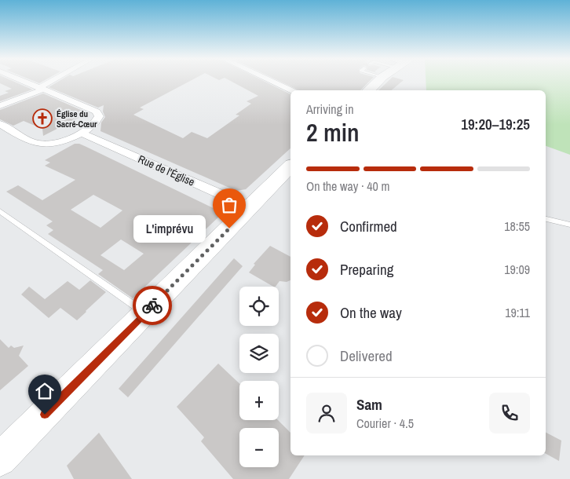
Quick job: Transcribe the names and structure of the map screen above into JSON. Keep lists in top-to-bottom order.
{
  "streets": {
    "street": ["Rue de l'Église"]
  },
  "places": {
    "church": ["Église du Sacré-Cœur"],
    "other": ["L'imprévu"]
  },
  "page": {
    "heading": ["2 min", "Arriving in", "19:20–19:25"],
    "panel": ["Sam", "Courier · 4.5"],
    "bar": "On the way · 40 m",
    "list": [
      ["Confirmed", "18:55"],
      ["Preparing", "19:09"],
      ["On the way", "19:11"],
      "Delivered"
    ],
    "bubble": "L'imprévu",
    "map_buttons": ["+", "−"]
  }
}
